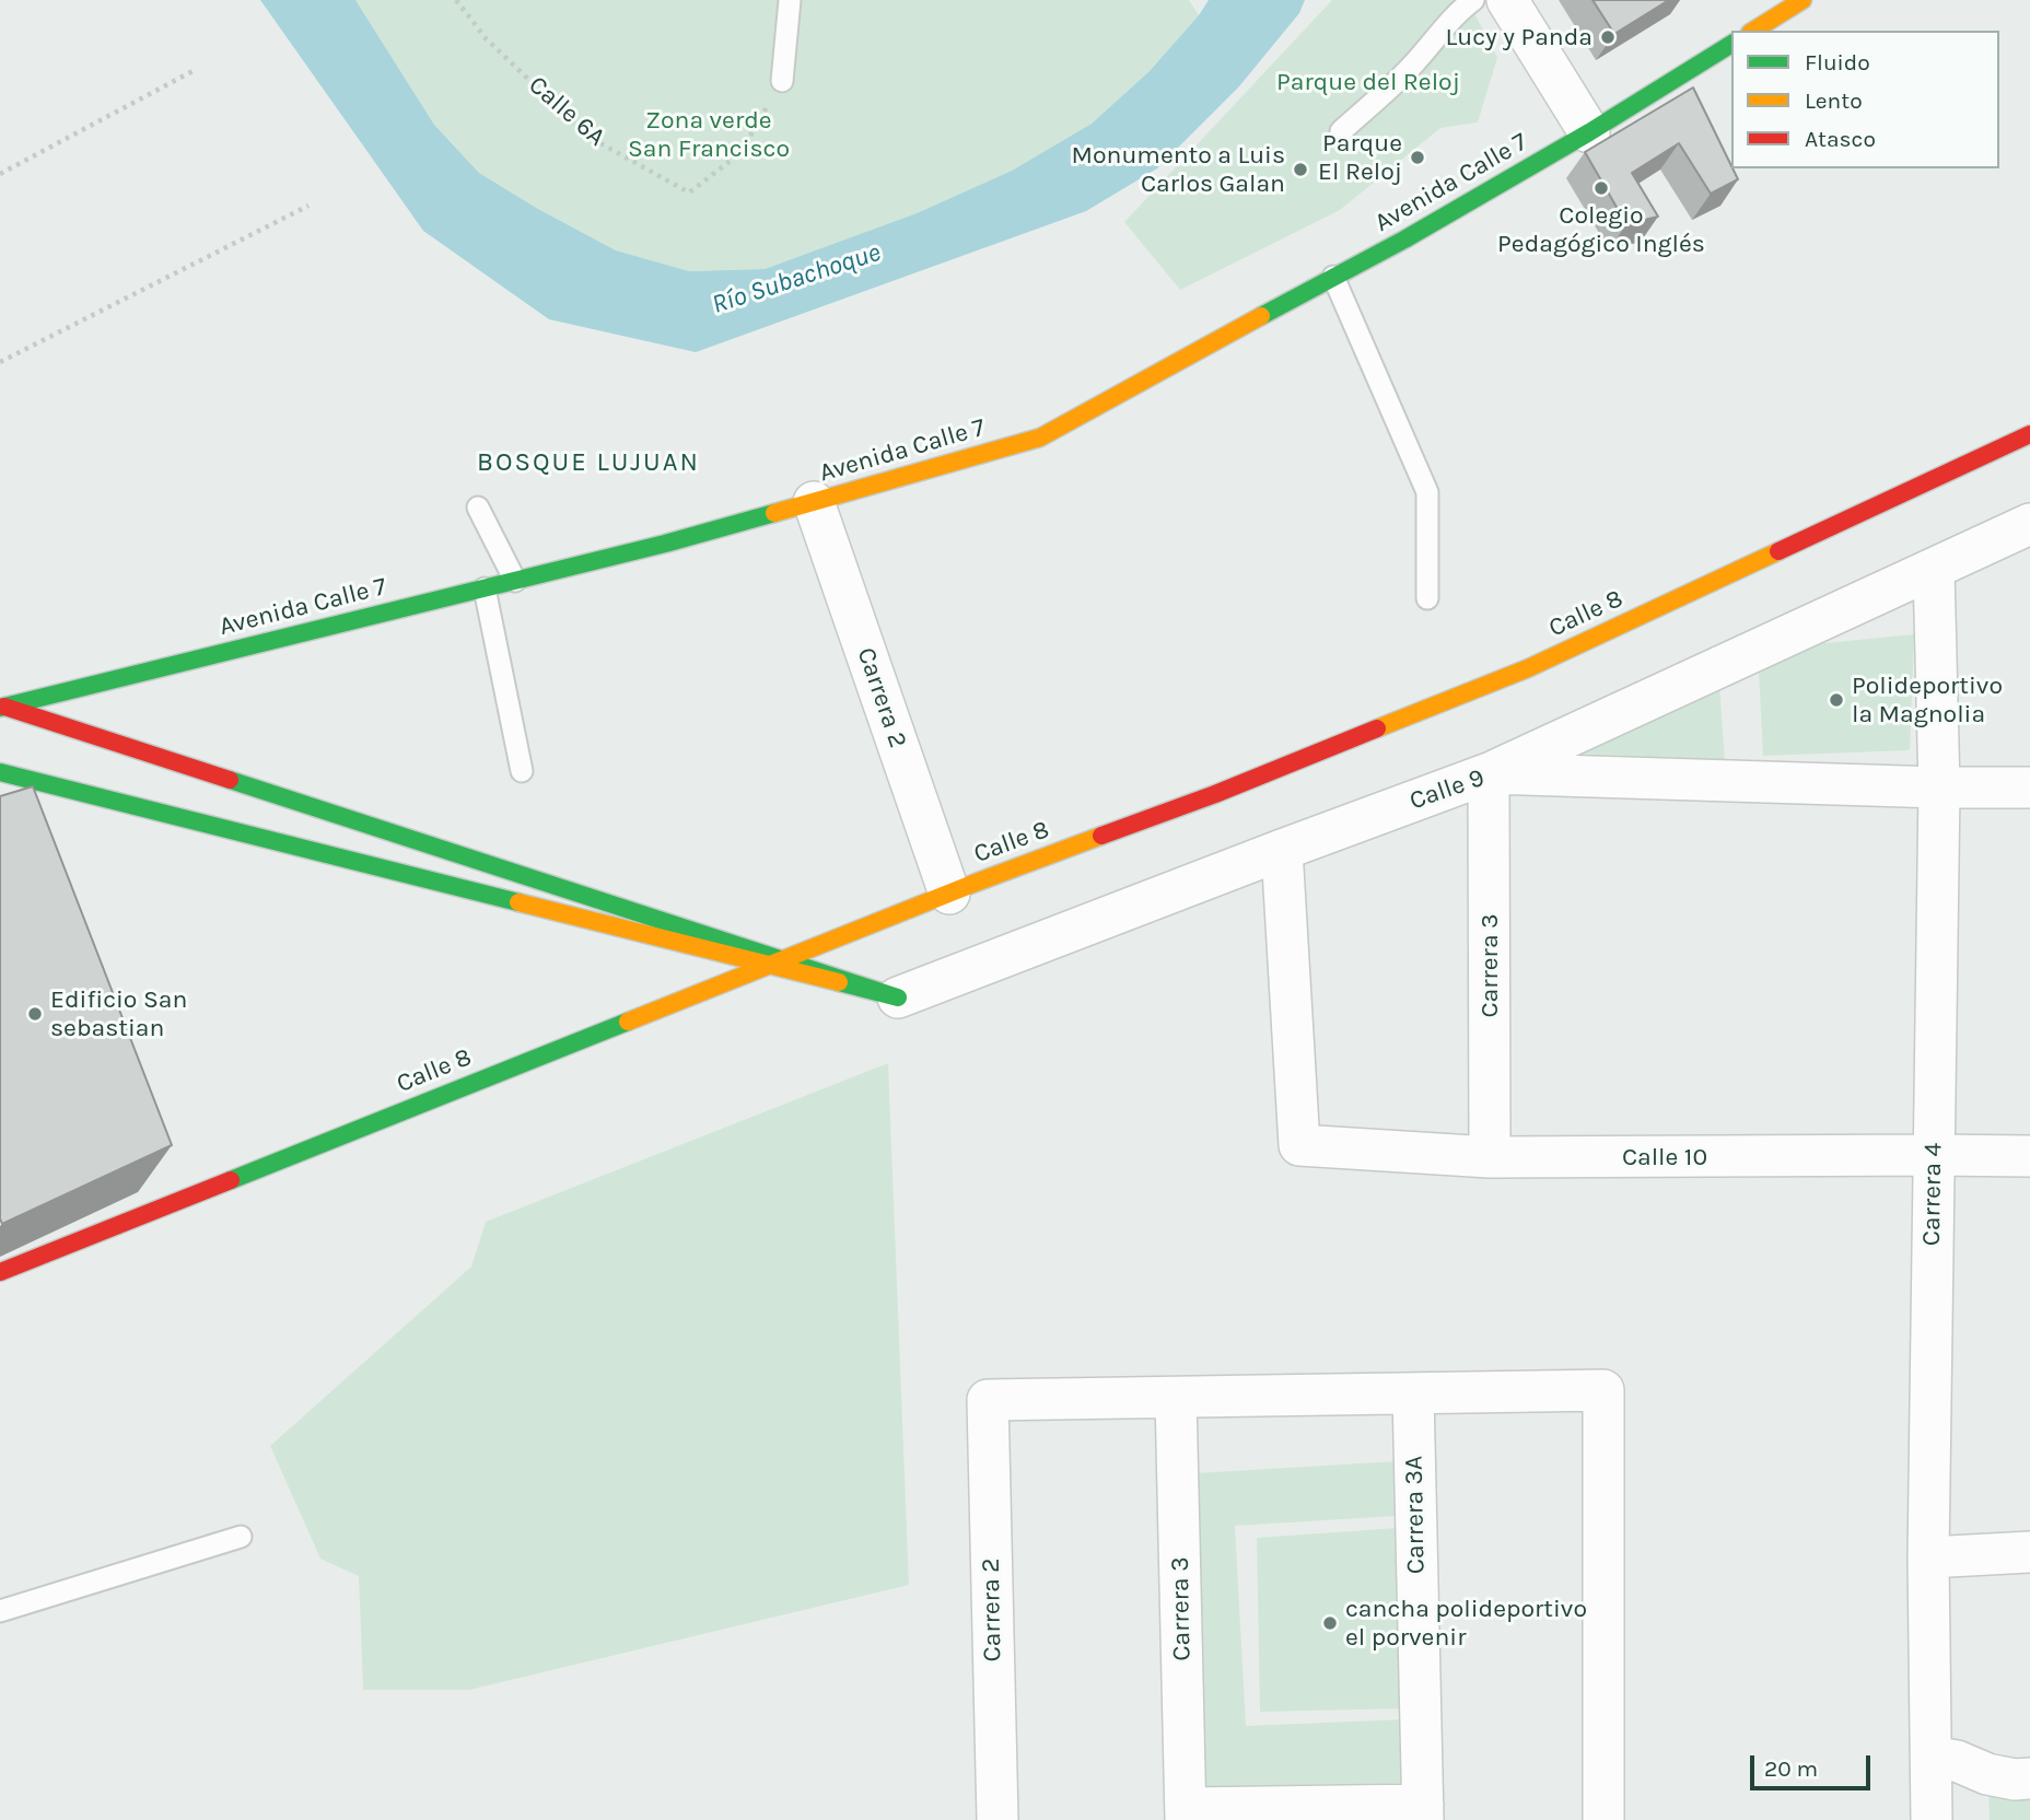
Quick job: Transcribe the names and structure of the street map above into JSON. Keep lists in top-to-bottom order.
{
  "streets": {
    "main road": ["Avenida Calle 7", "Calle 8"],
    "street": [
      "Carrera 2",
      "Calle 9",
      "Carrera 3",
      "Calle 10",
      "Carrera 4",
      "Carrera 3A"
    ],
    "path": ["Calle 6A"]
  },
  "crossings": [
    ["Avenida Calle 7", "Carrera 2"],
    ["Avenida Calle 7", "Calle 9"],
    ["Calle 8", "Carrera 2"],
    ["Carrera 2", "Carrera 3"],
    ["Calle 9", "Carrera 3"],
    ["Calle 9", "Calle 10"],
    ["Calle 9", "Carrera 4"],
    ["Carrera 3", "Calle 10"],
    ["Calle 10", "Carrera 4"]
  ],
  "districts": ["BOSQUE LUJUAN"],
  "water": ["Río Subachoque"],
  "parks": ["Parque del Reloj", "Zona verde San Francisco"],
  "places": [
    "Lucy y Panda",
    "Parque El Reloj",
    "Monumento a Luis Carlos Galan",
    "Colegio Pedagógico Inglés",
    "Polideportivo la Magnolia",
    "Edificio San sebastian",
    "cancha polideportivo el porvenir"
  ],
  "legend": ["Fluido", "Lento", "Atasco"],
  "scale_bar": "20 m"
}
